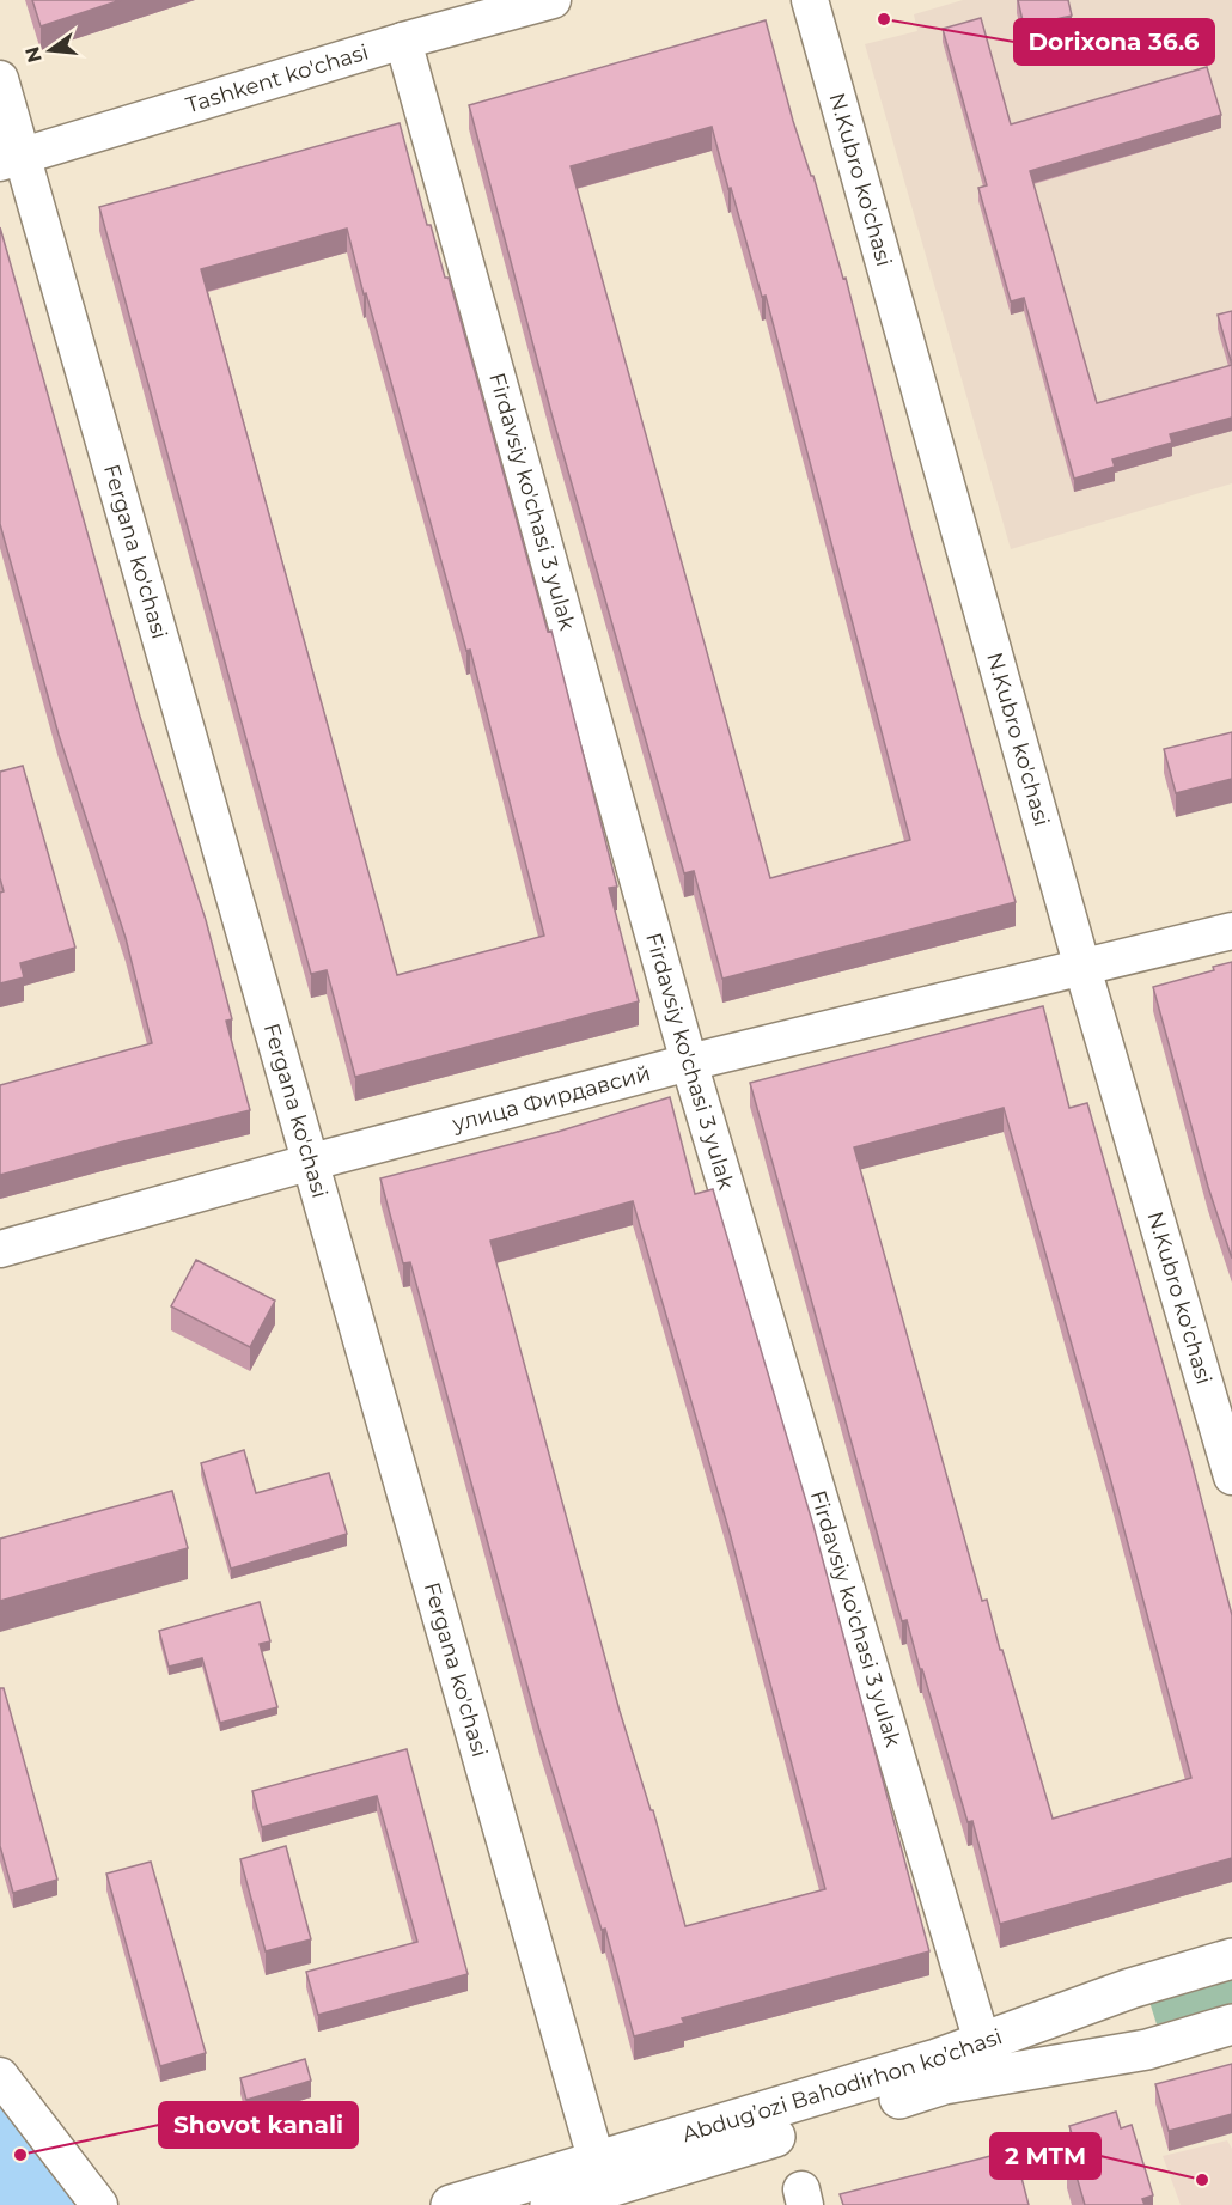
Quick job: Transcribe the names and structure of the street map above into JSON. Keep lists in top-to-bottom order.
{
  "streets": {
    "main road": ["Abdug’ozi Bahodirhon ko’chasi"],
    "street": [
      "Tashkent ko'chasi",
      "N.Kubro ko'chasi",
      "Firdavsiy ko'chasi 3 yulak",
      "Fergana ko'chasi",
      "улица Фирдавсий"
    ]
  },
  "crossings": [
    ["Tashkent ko'chasi", "Firdavsiy ko'chasi 3 yulak"],
    ["Tashkent ko'chasi", "Fergana ko'chasi"],
    ["N.Kubro ko'chasi", "улица Фирдавсий"],
    ["Firdavsiy ko'chasi 3 yulak", "улица Фирдавсий"],
    ["Firdavsiy ko'chasi 3 yulak", "Abdug’ozi Bahodirhon ko’chasi"],
    ["Fergana ko'chasi", "улица Фирдавсий"]
  ],
  "places": ["Dorixona 36.6", "Shovot kanali", "2 MTM"],
  "north": "left"
}
